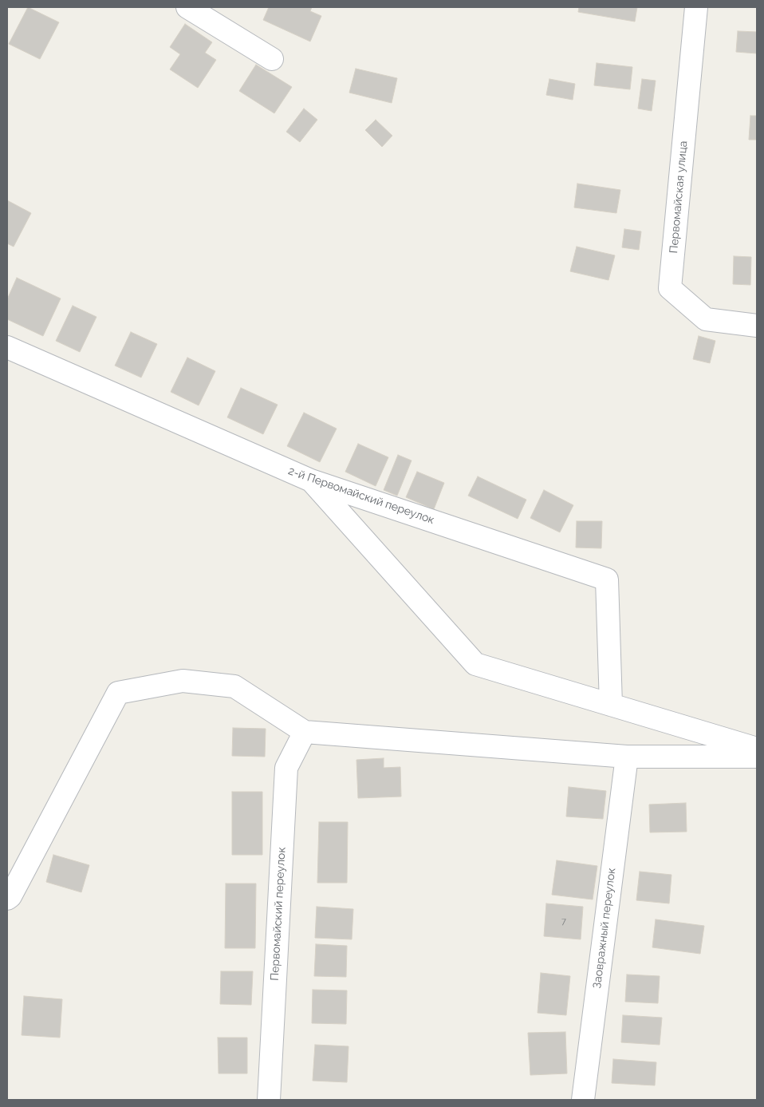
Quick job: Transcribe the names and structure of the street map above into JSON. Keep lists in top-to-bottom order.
{
  "streets": {
    "street": [
      "Первомайская улица",
      "2-й Первомайский переулок",
      "Первомайский переулок",
      "Заовражный переулок"
    ]
  },
  "house_numbers": ["7"]
}
